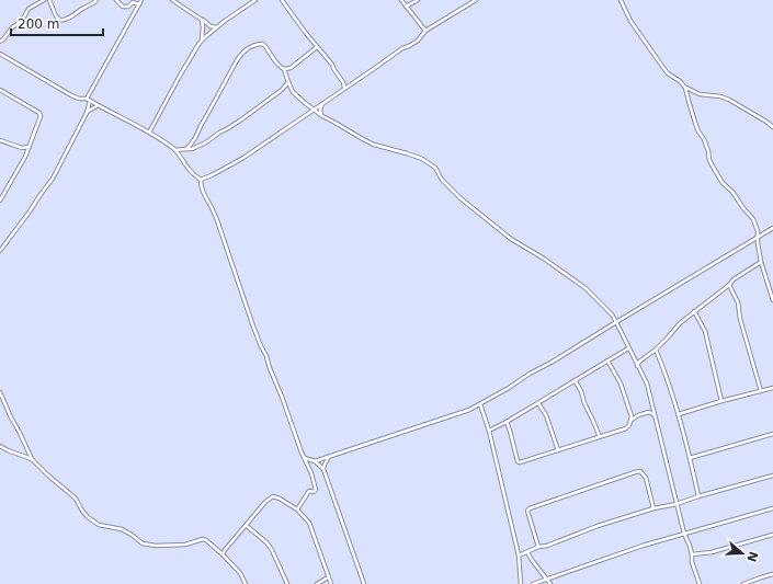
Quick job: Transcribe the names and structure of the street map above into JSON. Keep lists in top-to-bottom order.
{
  "scale_bar": "200 m",
  "north": "right"
}
